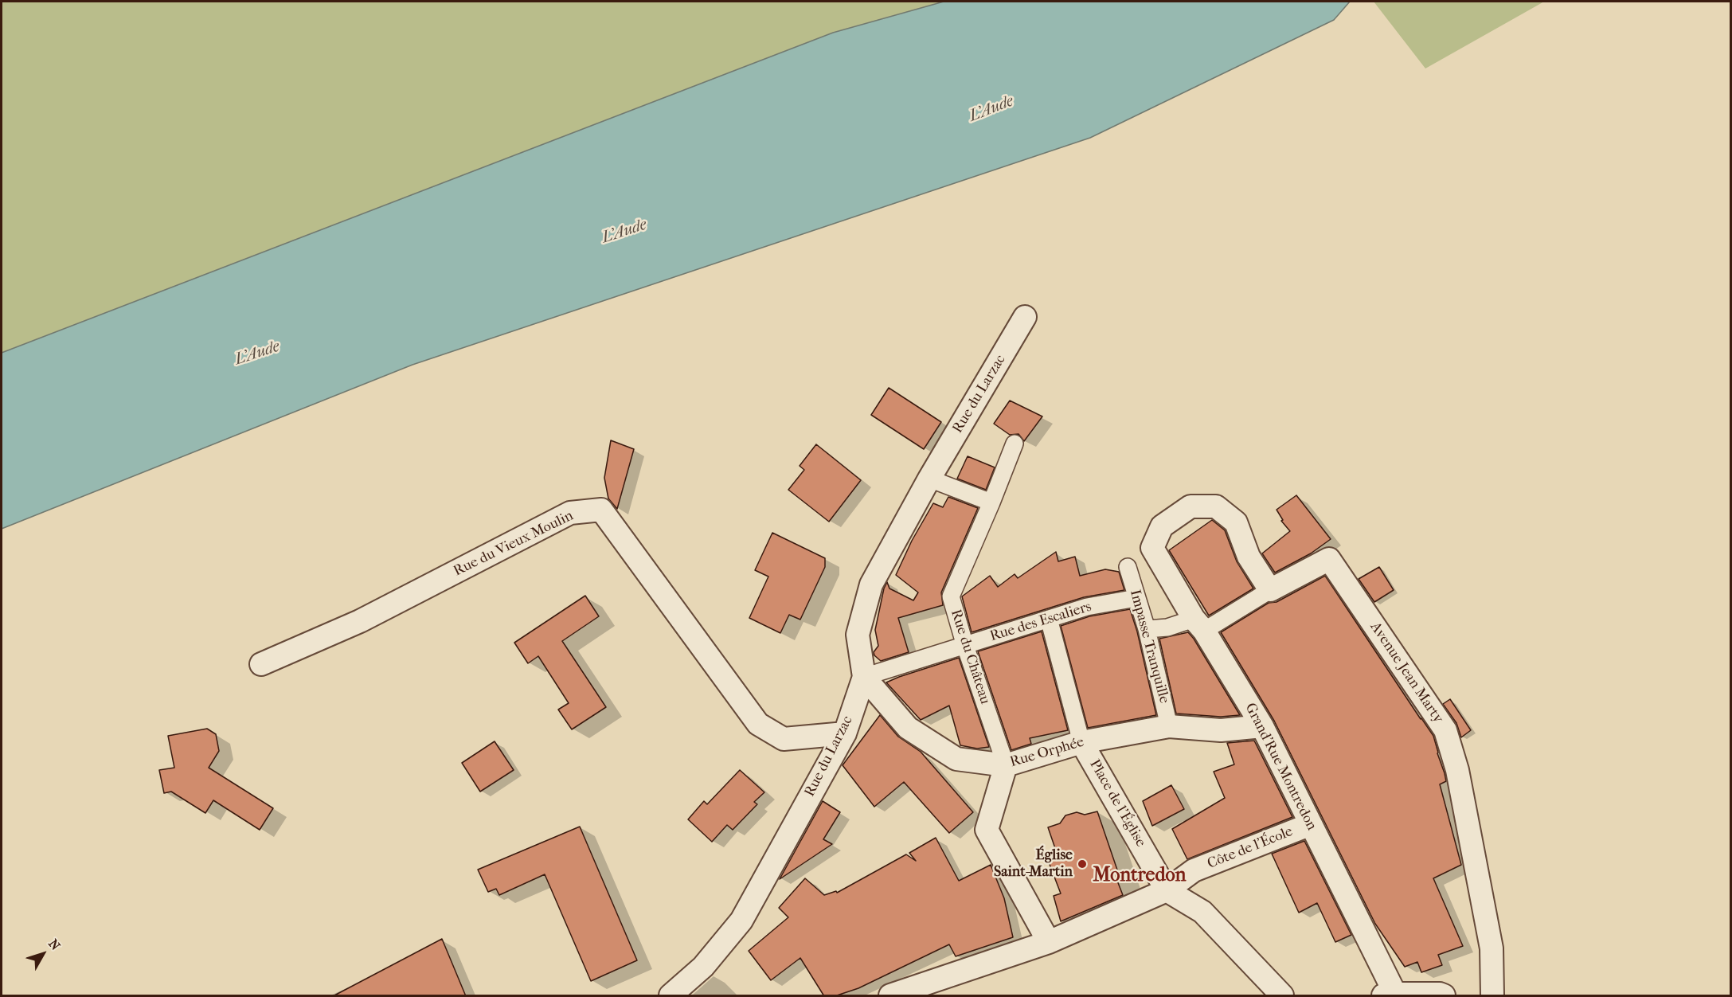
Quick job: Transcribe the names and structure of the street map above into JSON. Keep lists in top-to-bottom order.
{
  "streets": {
    "street": [
      "Rue du Larzac",
      "Rue du Vieux Moulin",
      "Rue des Escaliers",
      "Impasse Tranquille",
      "Rue du Château",
      "Avenue Jean Marty",
      "Rue Orphée",
      "Grand'Rue Montredon",
      "Place de l'Église",
      "Côte de l'École"
    ]
  },
  "crossings": [
    ["Rue du Larzac", "Rue du Vieux Moulin"],
    ["Rue du Larzac", "Rue des Escaliers"],
    ["Rue du Larzac", "Rue Orphée"],
    ["Rue des Escaliers", "Impasse Tranquille"],
    ["Rue des Escaliers", "Rue du Château"],
    ["Rue des Escaliers", "Rue Orphée"],
    ["Impasse Tranquille", "Avenue Jean Marty"],
    ["Impasse Tranquille", "Rue Orphée"],
    ["Rue du Château", "Rue Orphée"],
    ["Avenue Jean Marty", "Grand'Rue Montredon"],
    ["Rue Orphée", "Grand'Rue Montredon"],
    ["Rue Orphée", "Place de l'Église"],
    ["Grand'Rue Montredon", "Côte de l'École"],
    ["Place de l'Église", "Côte de l'École"]
  ],
  "districts": ["Montredon"],
  "water": ["L'Aude"],
  "places": ["Église Saint-Martin"],
  "north": "top right"
}
